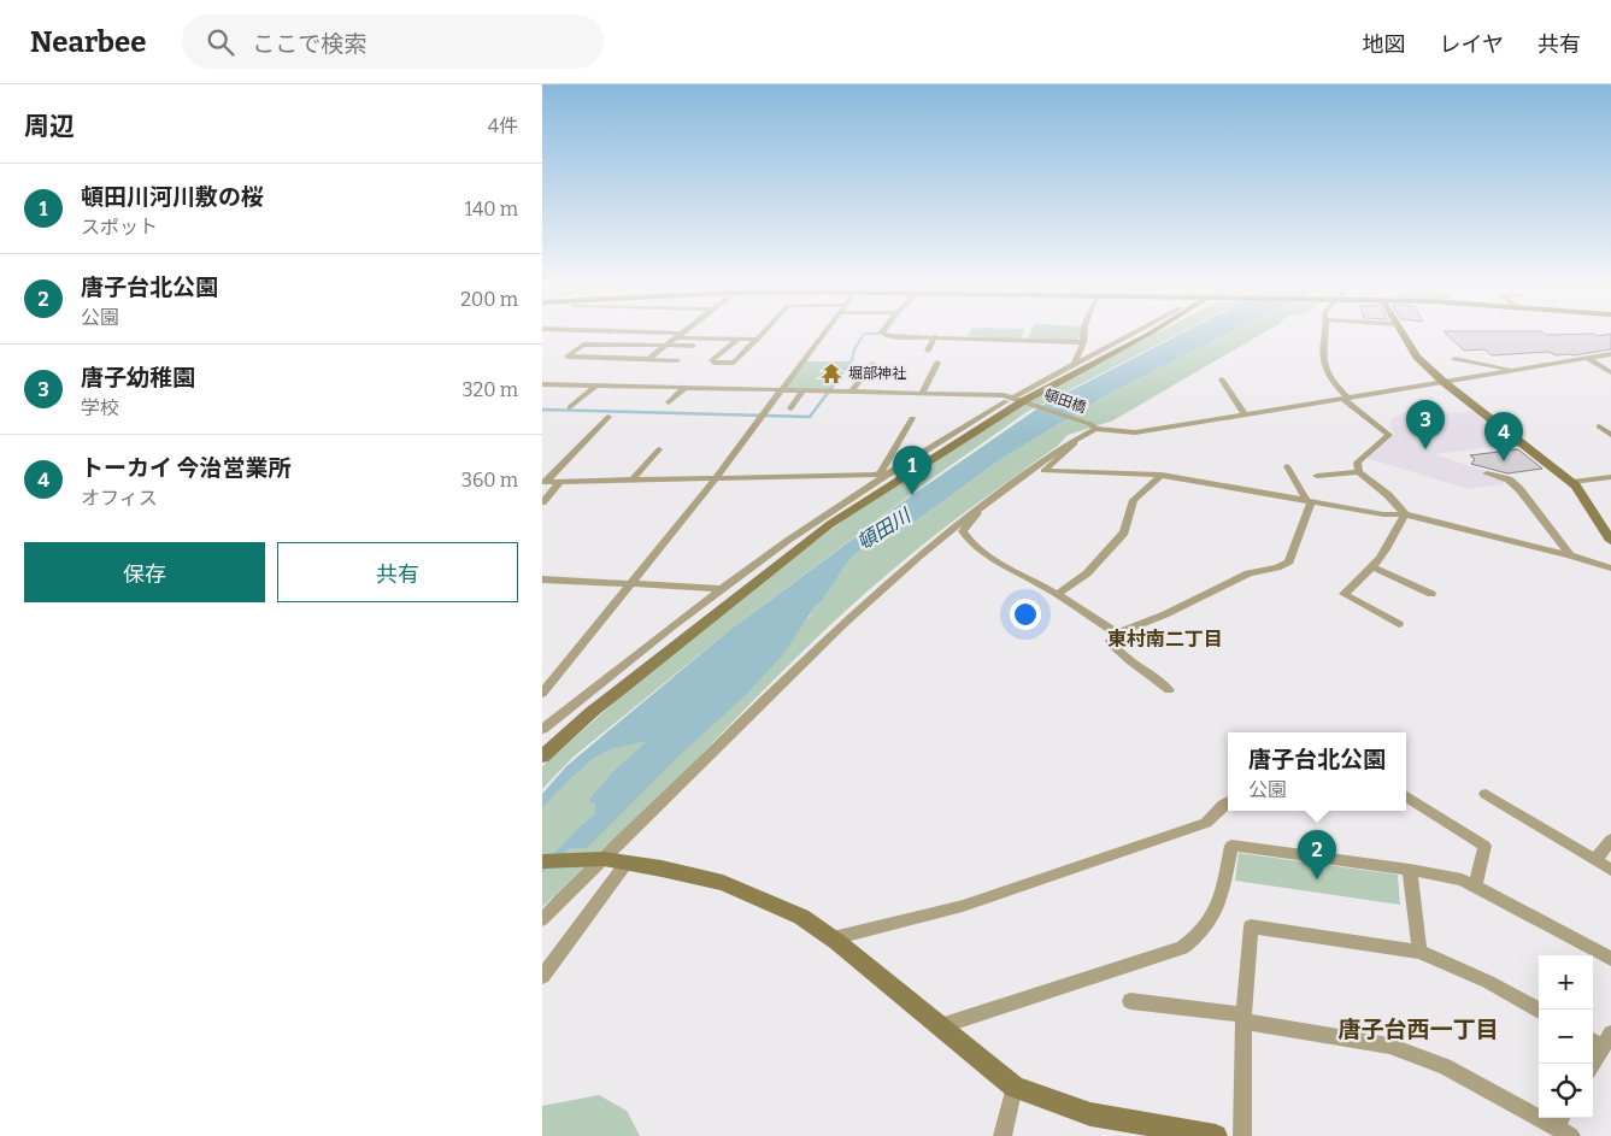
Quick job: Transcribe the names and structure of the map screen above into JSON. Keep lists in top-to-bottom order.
{
  "streets": {
    "street": ["頓田橋"]
  },
  "districts": ["東村南二丁目", "唐子台西一丁目"],
  "water": ["頓田川"],
  "places": {
    "temple": ["堀部神社"]
  },
  "page": {
    "header": "Nearbee",
    "search": "ここで検索",
    "nav": ["地図", "レイヤ", "共有"],
    "heading": ["周辺", "4件"],
    "list": [
      {
        "mark": "1",
        "name": "頓田川河川敷の桜",
        "note": "スポット",
        "value": "140 m"
      },
      {
        "mark": "2",
        "name": "唐子台北公園",
        "note": "公園",
        "value": "200 m"
      },
      {
        "mark": "3",
        "name": "唐子幼稚園",
        "note": "学校",
        "value": "320 m"
      },
      {
        "mark": "4",
        "name": "トーカイ 今治営業所",
        "note": "オフィス",
        "value": "360 m"
      }
    ],
    "pins": [
      "3",
      "4",
      "1",
      "2"
    ],
    "buttons": ["保存", "共有"],
    "popup": ["唐子台北公園", "公園"],
    "map_buttons": ["+", "−"]
  }
}
